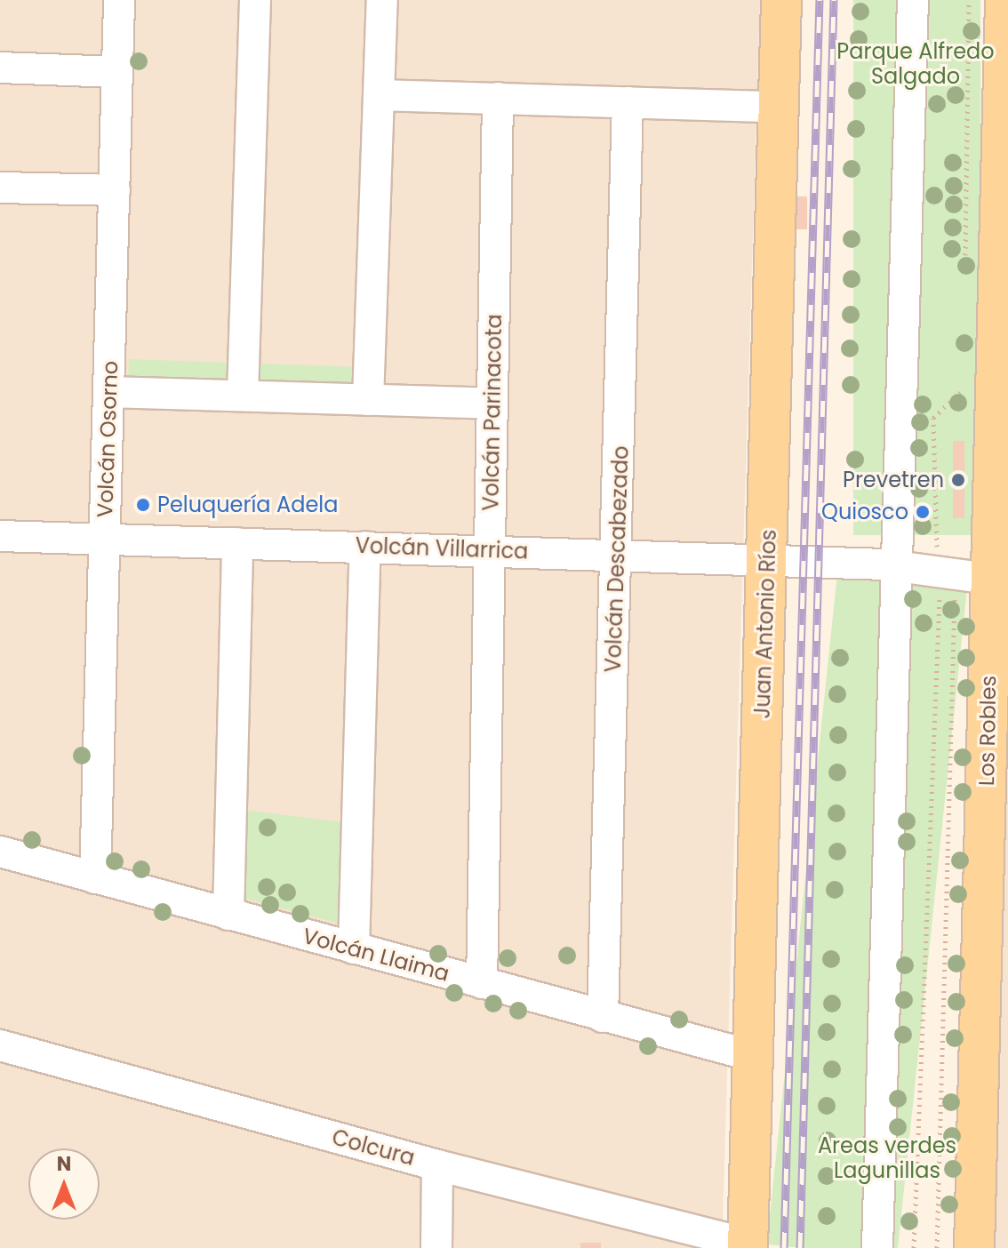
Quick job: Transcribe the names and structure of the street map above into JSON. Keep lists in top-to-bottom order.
{
  "streets": {
    "main road": ["Juan Antonio Ríos", "Los Robles"],
    "street": [
      "Volcán Parinacota",
      "Volcán Osorno",
      "Volcán Villarrica",
      "Volcán Descabezado",
      "Volcán Llaima",
      "Colcura"
    ]
  },
  "crossings": [
    ["Volcán Parinacota", "Volcán Villarrica"],
    ["Volcán Parinacota", "Volcán Llaima"],
    ["Volcán Osorno", "Volcán Villarrica"],
    ["Volcán Osorno", "Volcán Llaima"],
    ["Volcán Villarrica", "Volcán Descabezado"],
    ["Volcán Villarrica", "Juan Antonio Ríos"],
    ["Volcán Villarrica", "Los Robles"],
    ["Volcán Descabezado", "Volcán Llaima"],
    ["Juan Antonio Ríos", "Volcán Llaima"],
    ["Juan Antonio Ríos", "Colcura"]
  ],
  "parks": ["Parque Alfredo Salgado", "Areas verdes Lagunillas"],
  "places": ["Prevetren", "Peluquería Adela", "Quiosco"],
  "north": "top"
}
